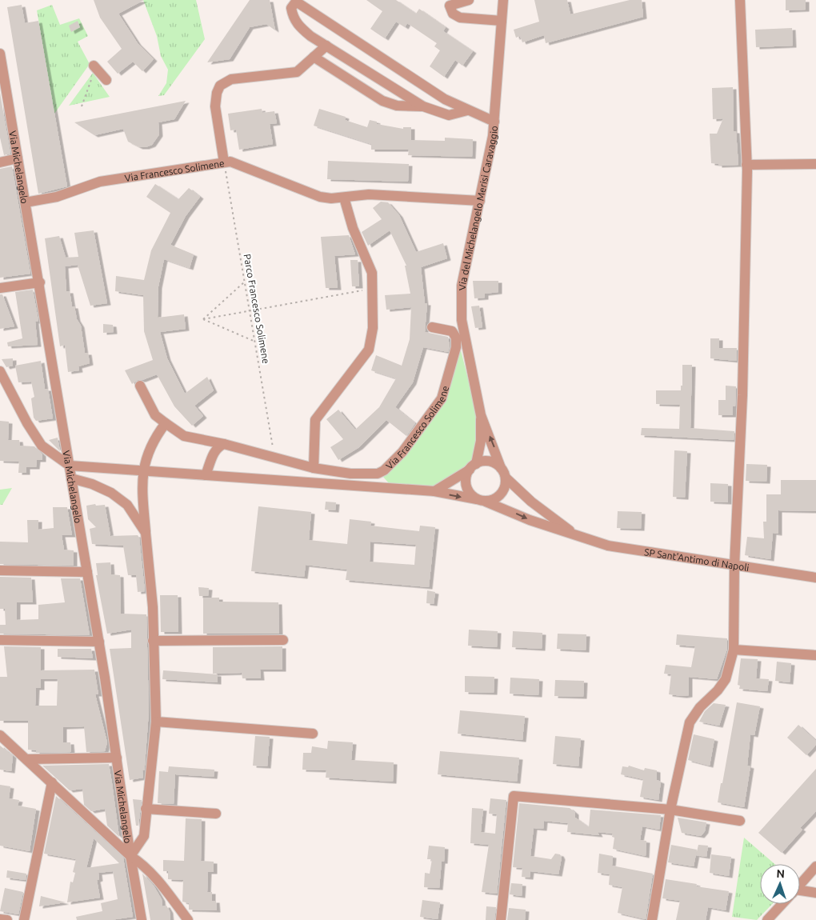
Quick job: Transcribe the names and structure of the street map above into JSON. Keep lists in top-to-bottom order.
{
  "streets": {
    "street": [
      "Via Michelangelo",
      "Via Francesco Solimene",
      "Via del Michelangelo Merisi Caravaggio",
      "SP Sant'Antimo di Napoli"
    ],
    "path": ["Parco Francesco Solimene"]
  },
  "crossings": [
    ["Via Michelangelo", "Via Francesco Solimene"],
    ["Via Michelangelo", "SP Sant'Antimo di Napoli"],
    ["Via Francesco Solimene", "Via del Michelangelo Merisi Caravaggio"],
    ["Via Francesco Solimene", "Parco Francesco Solimene"],
    ["Via del Michelangelo Merisi Caravaggio", "SP Sant'Antimo di Napoli"]
  ],
  "north": "top"
}
